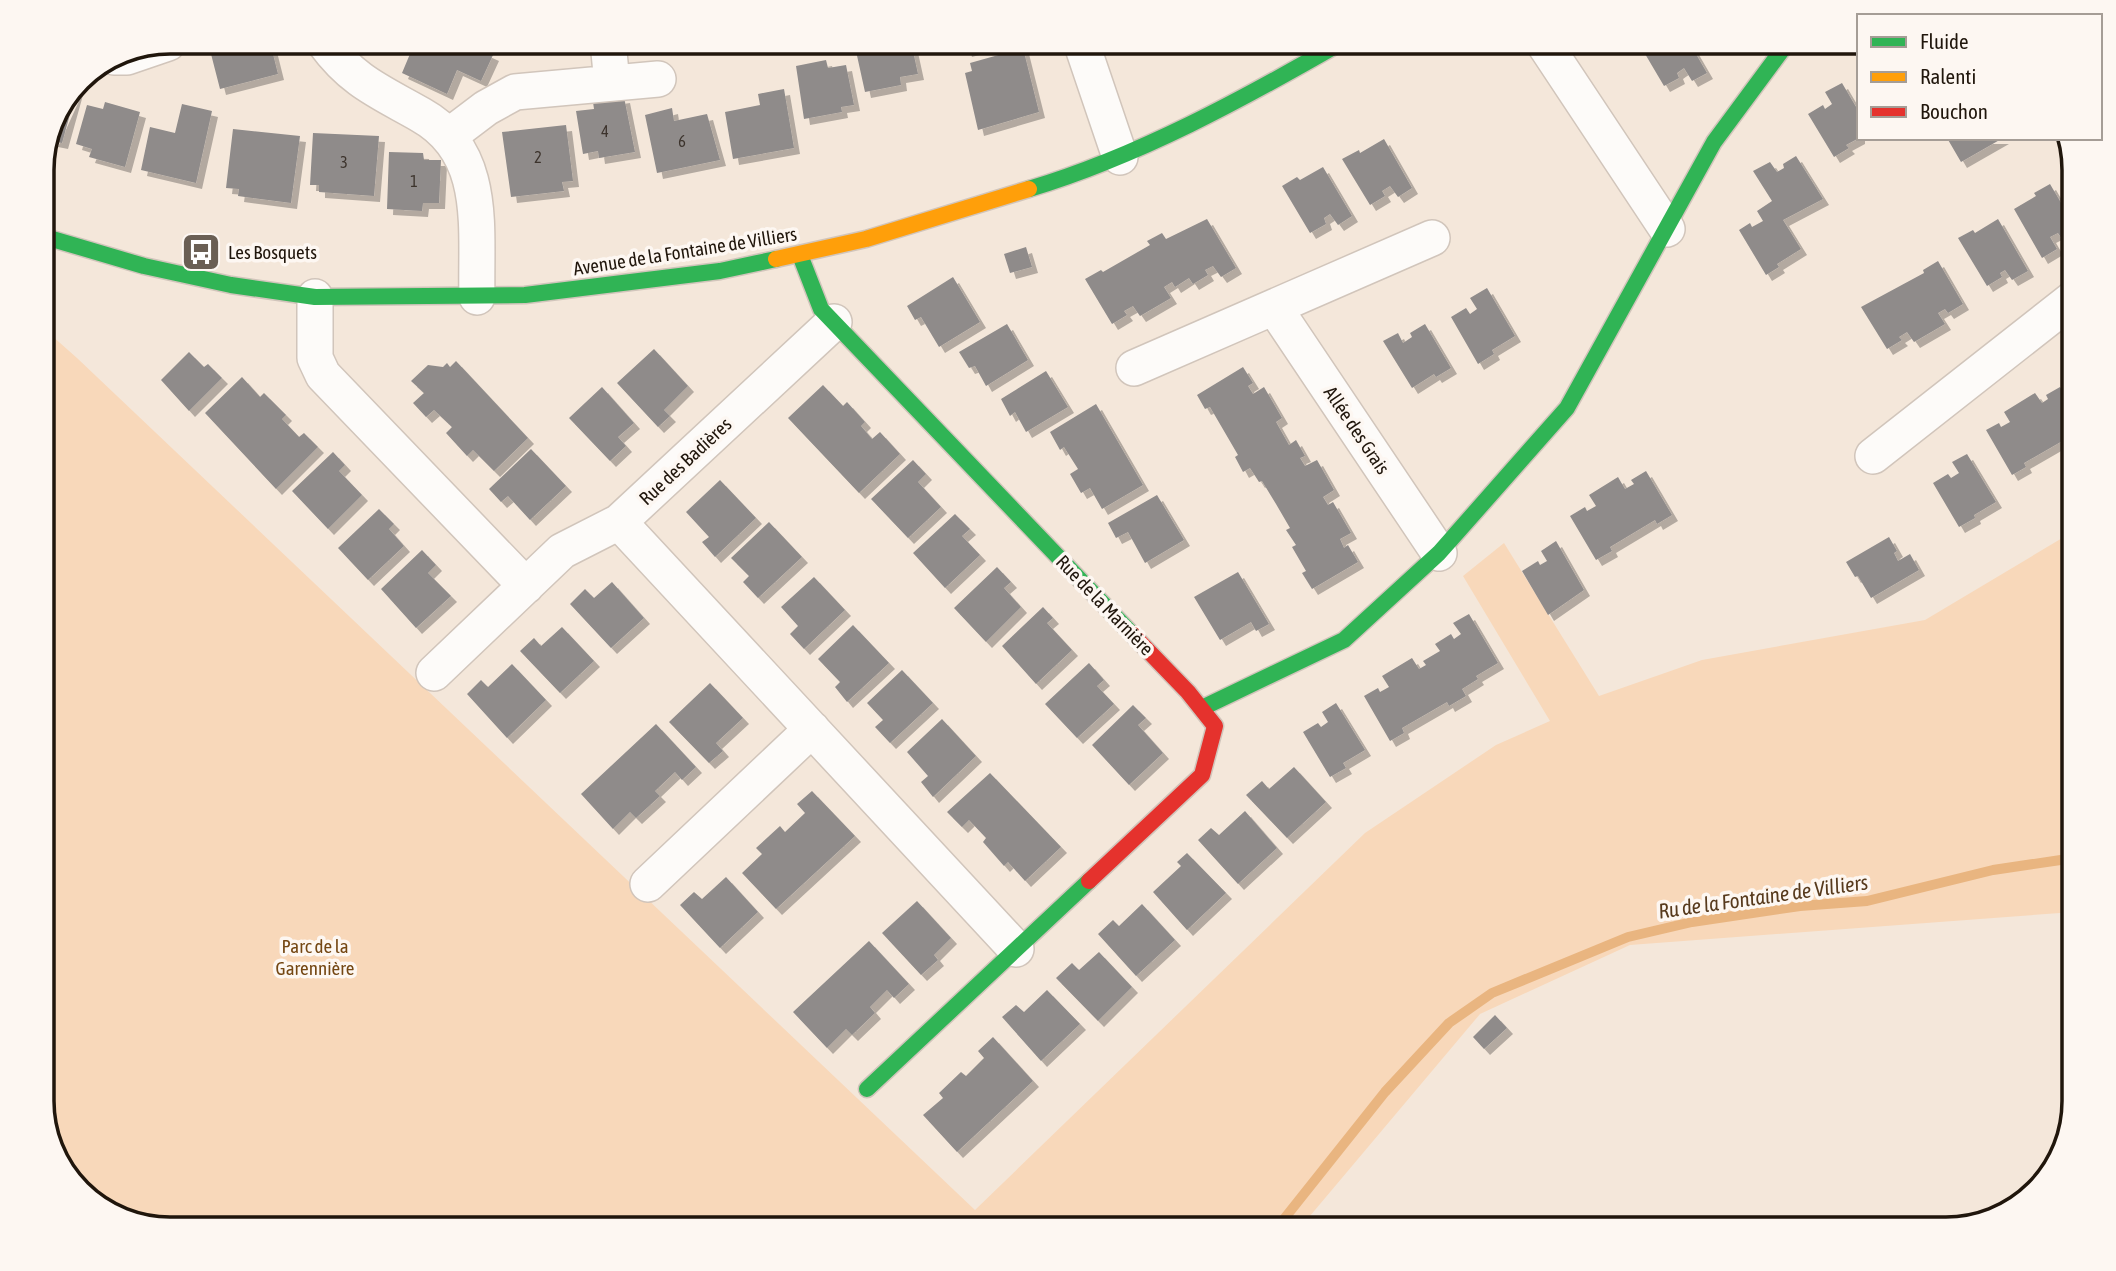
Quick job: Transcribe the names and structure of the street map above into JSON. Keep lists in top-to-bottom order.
{
  "streets": {
    "street": [
      "Avenue de la Fontaine de Villiers",
      "Allée des Grais",
      "Rue des Badières",
      "Rue de la Marnière"
    ]
  },
  "crossings": [
    ["Avenue de la Fontaine de Villiers", "Rue de la Marnière"],
    ["Rue des Badières", "Rue de la Marnière"]
  ],
  "water": ["Ru de la Fontaine de Villiers"],
  "parks": ["Parc de la Garennière"],
  "places": {
    "bus stop": ["Les Bosquets"]
  },
  "house_numbers": [
    "4",
    "6",
    "2",
    "3",
    "1"
  ],
  "legend": ["Fluide", "Ralenti", "Bouchon"]
}
